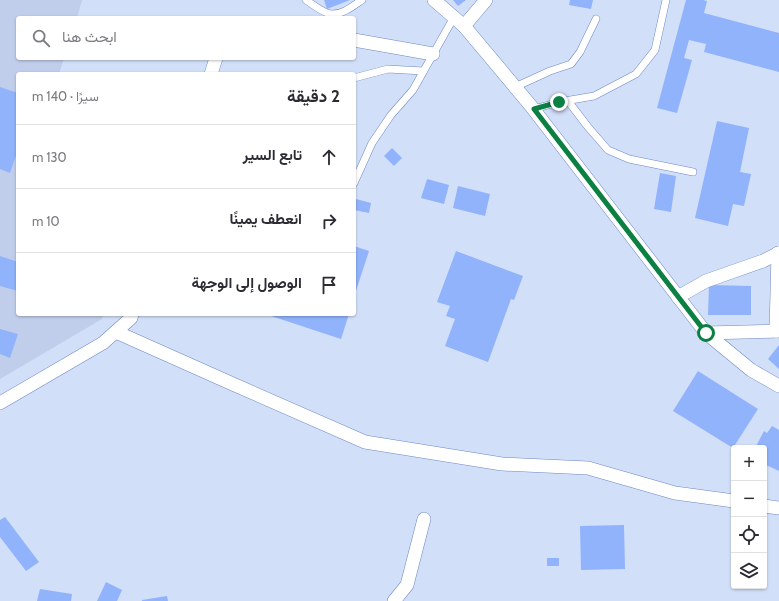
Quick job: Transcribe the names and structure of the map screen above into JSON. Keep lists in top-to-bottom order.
{
  "page": {
    "search": "ابحث هنا",
    "heading": ["2 دقيقة", "سيرًا · 140 m"],
    "list": [
      ["تابع السير", "130 m"],
      ["انعطف يمينًا", "10 m"],
      "الوصول إلى الوجهة"
    ],
    "map_buttons": ["+", "−"]
  }
}
